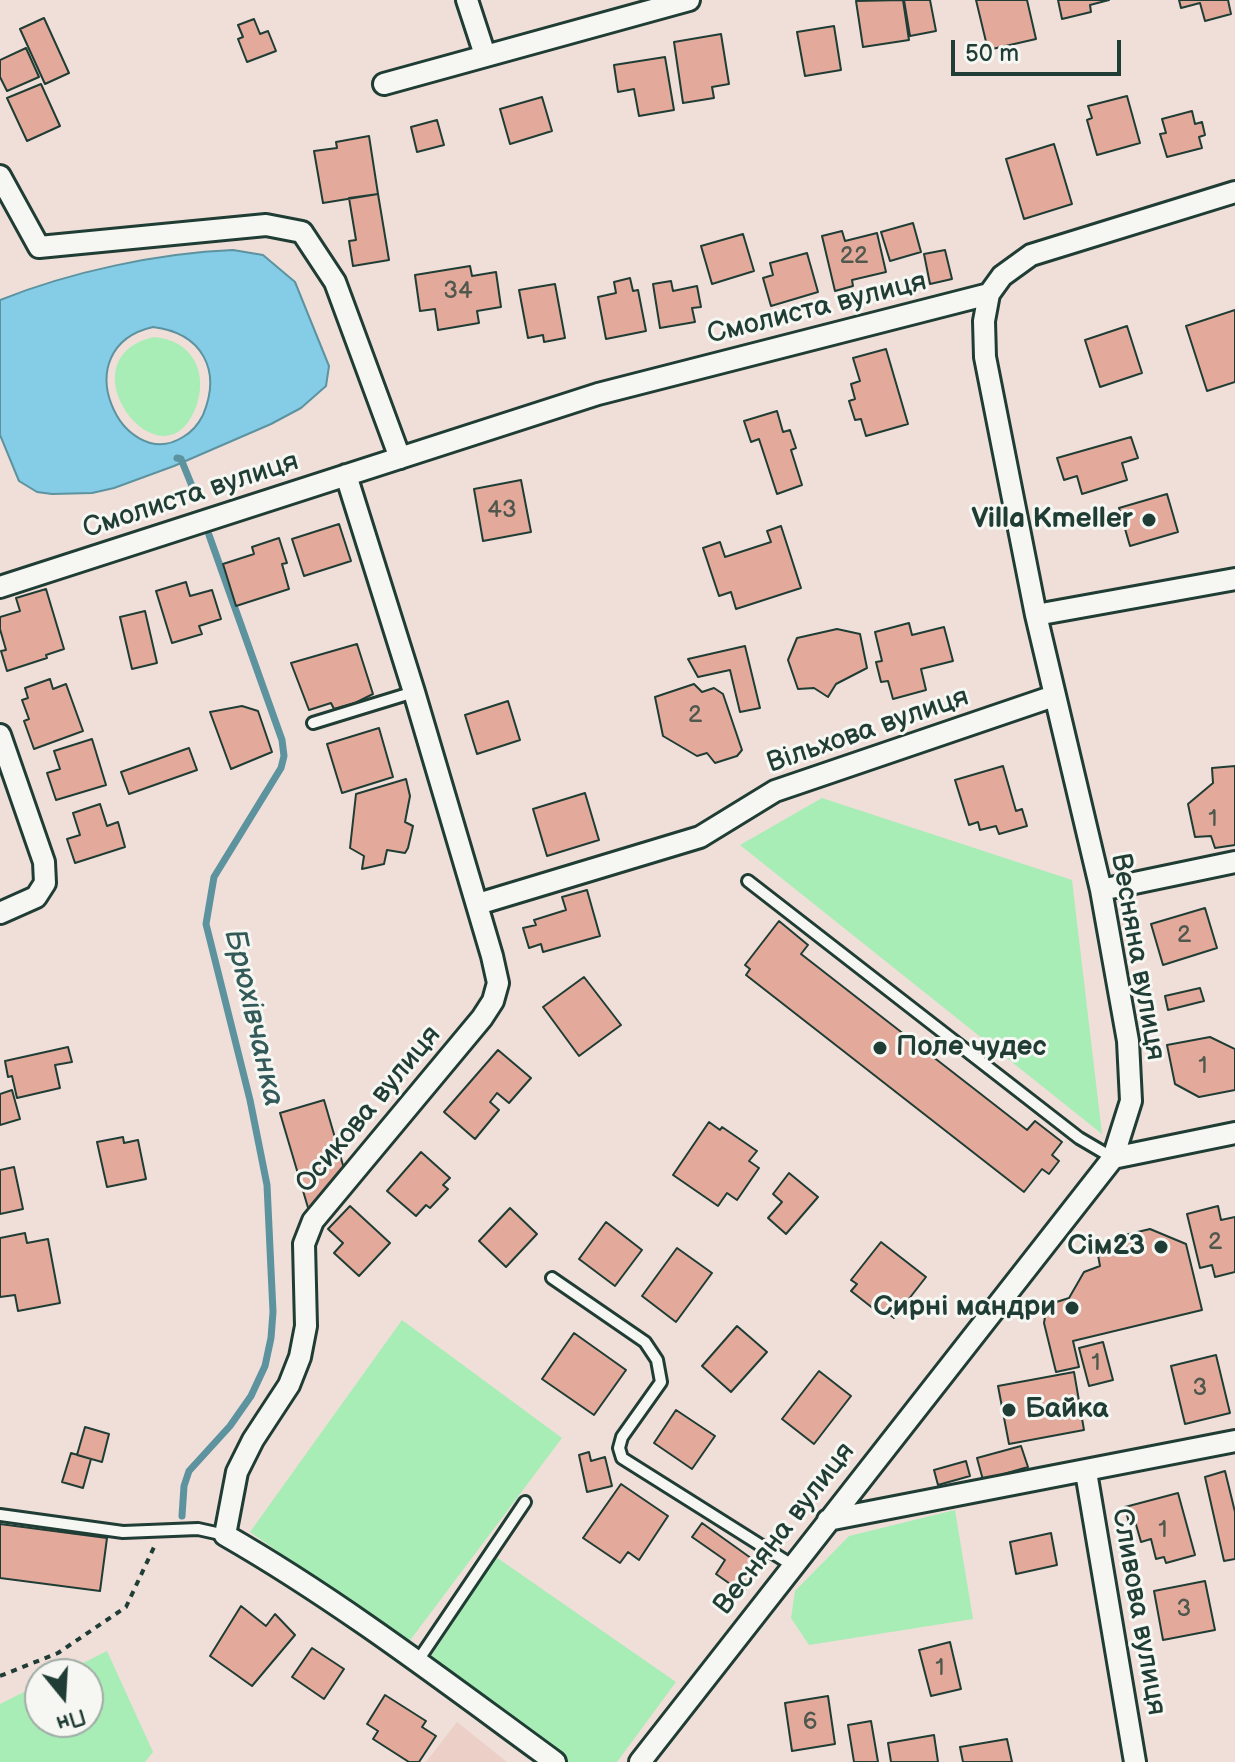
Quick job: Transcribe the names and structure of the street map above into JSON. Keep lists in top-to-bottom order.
{
  "streets": {
    "street": [
      "Смолиста вулиця",
      "Вільхова вулиця",
      "Весняна вулиця",
      "Осикова вулиця",
      "Сливова вулиця"
    ]
  },
  "crossings": [
    ["Смолиста вулиця", "Весняна вулиця"],
    ["Смолиста вулиця", "Осикова вулиця"],
    ["Вільхова вулиця", "Весняна вулиця"],
    ["Вільхова вулиця", "Осикова вулиця"]
  ],
  "water": ["Брюхівчанка"],
  "places": [
    "Villa Kmeller",
    "Поле чудес",
    "Сім23",
    "Сирні мандри",
    "Байка"
  ],
  "house_numbers": [
    "22",
    "34",
    "43",
    "2",
    "1",
    "2",
    "1",
    "2",
    "1",
    "3",
    "1",
    "3",
    "1",
    "6"
  ],
  "scale_bar": "50 m",
  "north": "bottom"
}
